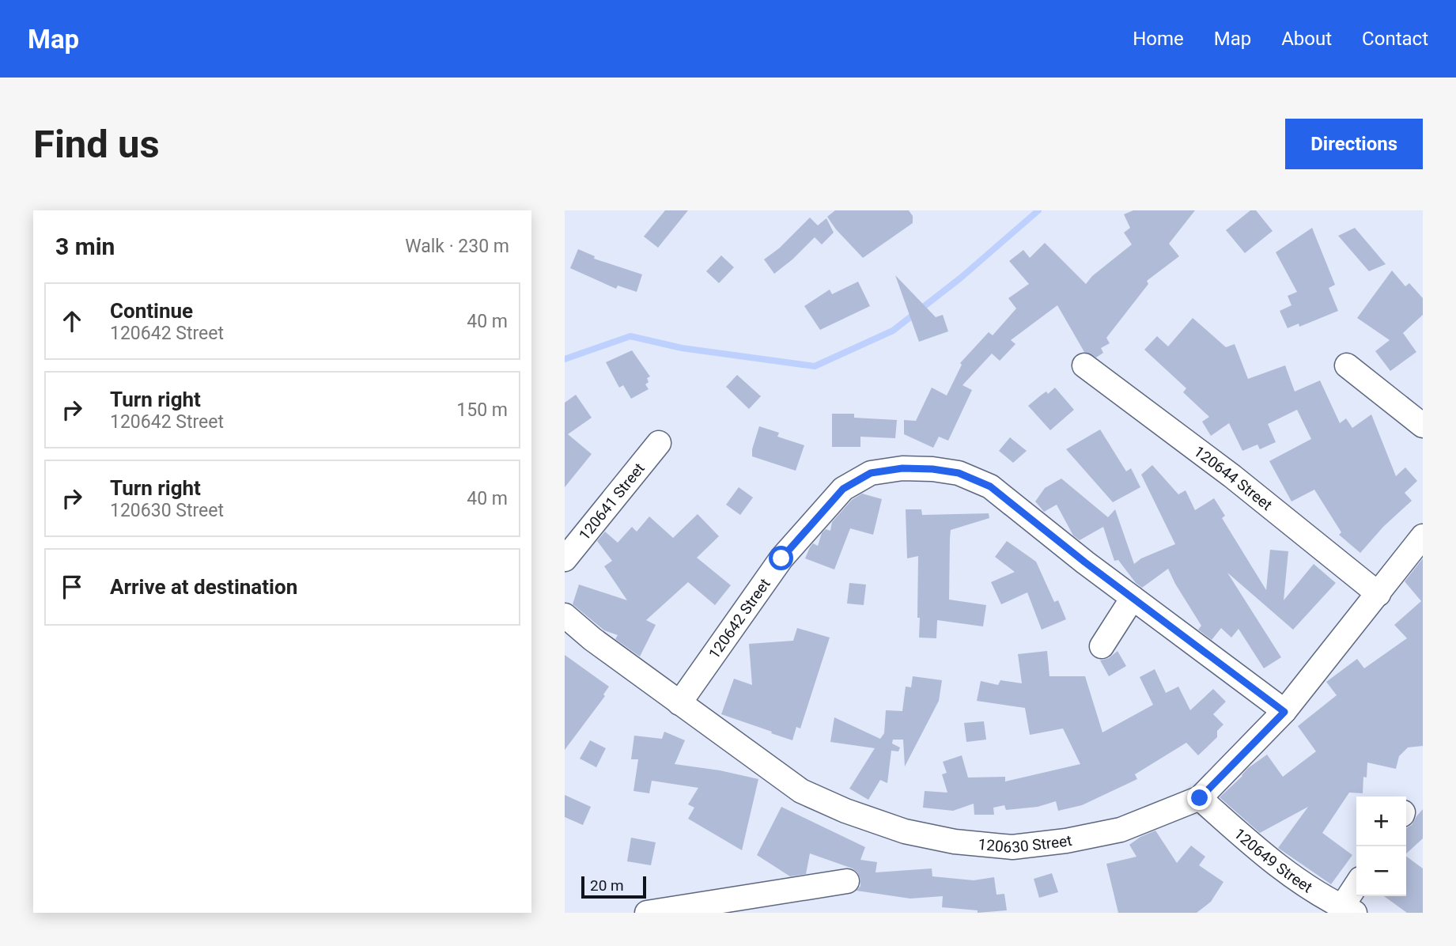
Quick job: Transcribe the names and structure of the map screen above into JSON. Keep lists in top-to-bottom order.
{
  "streets": {
    "street": [
      "120644 Street",
      "120641 Street",
      "120642 Street",
      "120630 Street",
      "120649 Street"
    ]
  },
  "crossings": [
    ["120644 Street", "120630 Street"],
    ["120642 Street", "120630 Street"],
    ["120630 Street", "120649 Street"]
  ],
  "scale_bar": "20 m",
  "page": {
    "header": "Map",
    "nav": [
      "Home",
      "Map",
      "About",
      "Contact"
    ],
    "buttons": "Directions",
    "title": "Find us",
    "heading": ["3 min", "Walk · 230 m"],
    "list": [
      ["Continue", "120642 Street", "40 m"],
      ["Turn right", "120642 Street", "150 m"],
      ["Turn right", "120630 Street", "40 m"],
      "Arrive at destination"
    ],
    "map_buttons": ["+", "−"],
    "scale": "20 m"
  }
}
